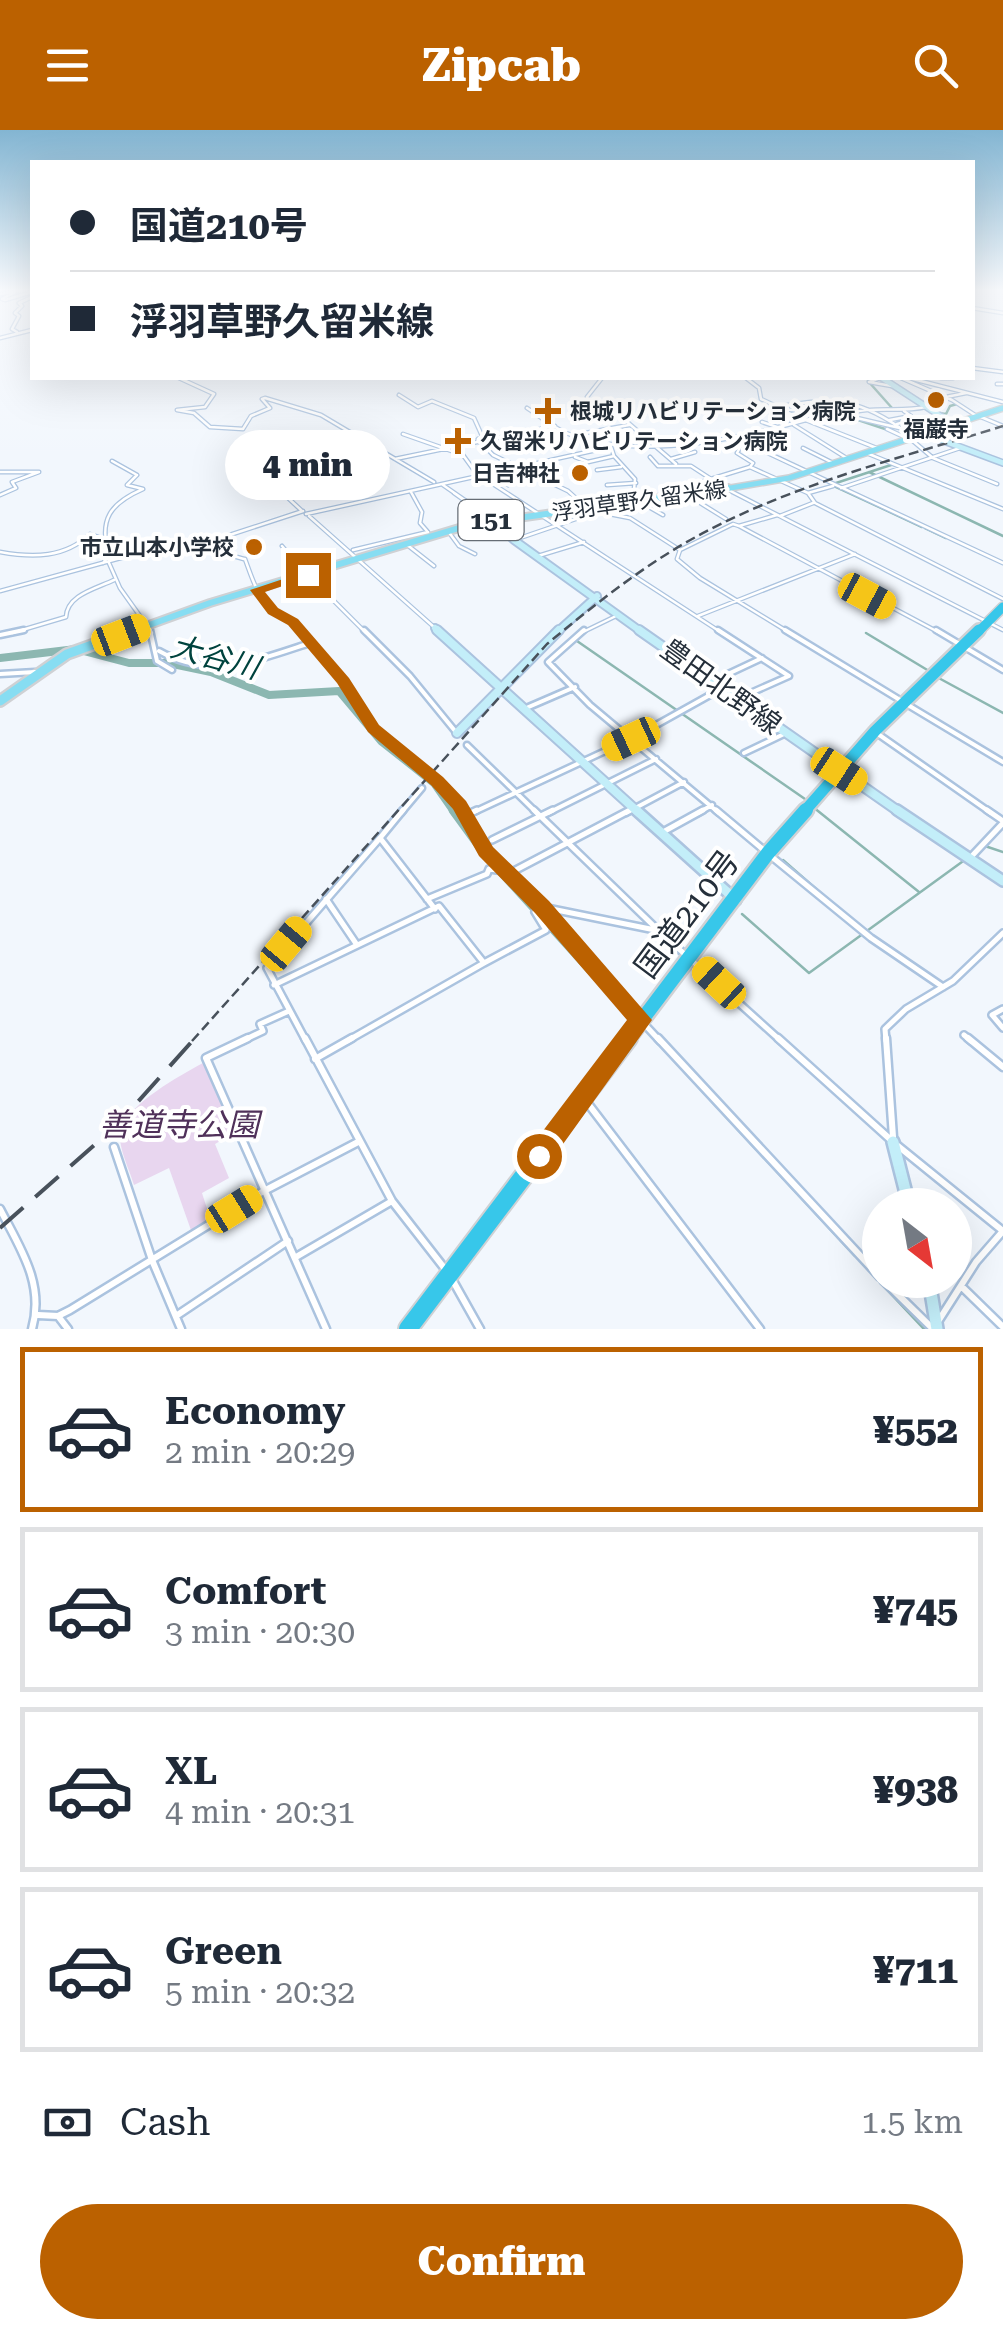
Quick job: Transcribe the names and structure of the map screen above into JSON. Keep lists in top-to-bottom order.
{
  "streets": {
    "highway": ["国道210号"],
    "main road": ["浮羽草野久留米線", "151"],
    "street": ["豊田北野線"]
  },
  "crossings": [
    ["浮羽草野久留米線", "豊田北野線"],
    ["豊田北野線", "国道210号"]
  ],
  "water": ["大谷川"],
  "parks": ["善道寺公園"],
  "places": {
    "other": ["福巌寺", "日吉神社", "市立山本小学校"],
    "health": ["根城リハビリテーション病院", "久留米リハビリテーション病院"]
  },
  "north": "bottom right",
  "page": {
    "header": "Zipcab",
    "banner": ["国道210号", "浮羽草野久留米線"],
    "bubble": "4 min",
    "list": [
      {
        "name": "Economy",
        "note": "2 min · 20:29",
        "value": "¥552"
      },
      {
        "name": "Comfort",
        "note": "3 min · 20:30",
        "value": "¥745"
      },
      {
        "name": "XL",
        "note": "4 min · 20:31",
        "value": "¥938"
      },
      {
        "name": "Green",
        "note": "5 min · 20:32",
        "value": "¥711"
      }
    ],
    "pay": ["Cash", "1.5 km"],
    "buttons": "Confirm"
  }
}
